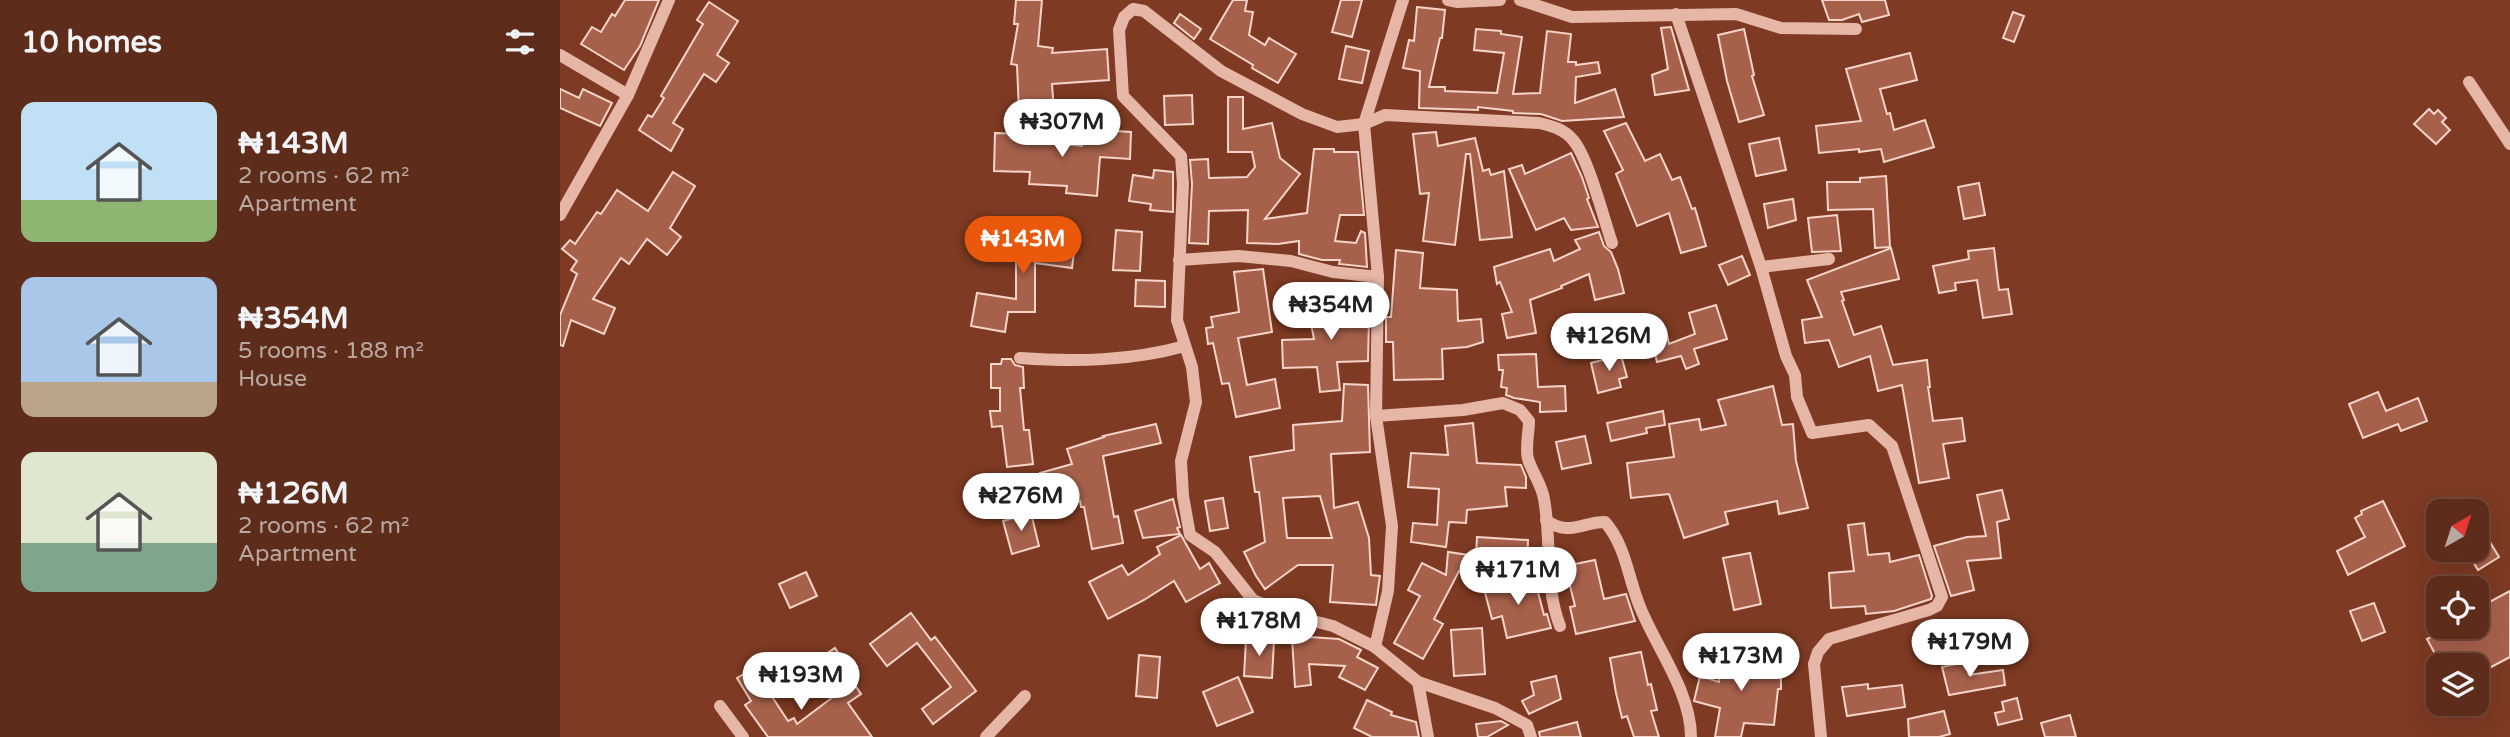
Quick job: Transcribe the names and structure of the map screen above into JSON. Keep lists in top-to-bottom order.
{
  "north": "top right",
  "page": {
    "heading": "10 homes",
    "list": [
      {
        "name": "₦143M",
        "note": "2 rooms · 62 m² · Apartment"
      },
      {
        "name": "₦354M",
        "note": "5 rooms · 188 m² · House"
      },
      {
        "name": "₦126M",
        "note": "2 rooms · 62 m² · Apartment"
      }
    ],
    "price": [
      "₦307M",
      "₦143M",
      "₦354M",
      "₦126M",
      "₦276M",
      "₦171M",
      "₦178M",
      "₦179M",
      "₦173M",
      "₦193M"
    ]
  }
}
